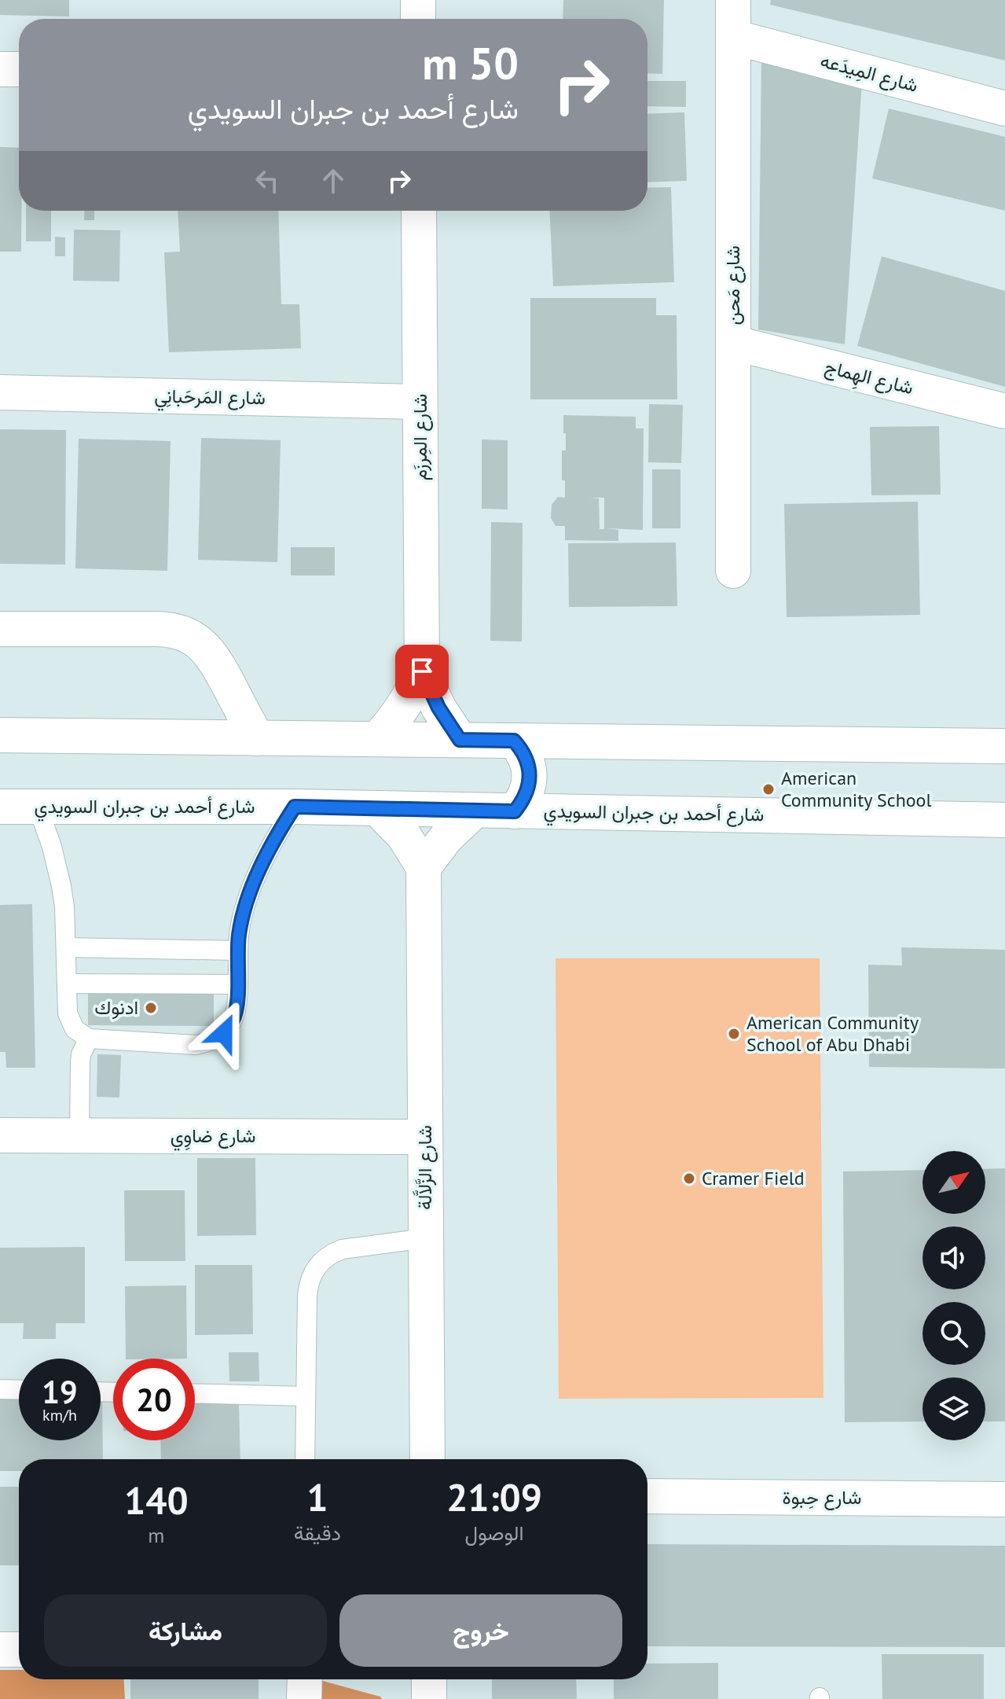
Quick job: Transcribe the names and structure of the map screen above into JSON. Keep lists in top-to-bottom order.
{
  "streets": {
    "street": [
      "شارع المِيدَعه",
      "شارع مَحن",
      "شارع الهِماج",
      "شارع المَرحَبانِي",
      "شارع المِرزَم",
      "شارع أحمد بن جبران السويدي",
      "شارع ضاوِي",
      "شارع الزَّلاَّلة",
      "شارع حِبوة"
    ]
  },
  "crossings": [
    ["شارع المِيدَعه", "شارع مَحن"],
    ["شارع مَحن", "شارع الهِماج"],
    ["شارع المَرحَبانِي", "شارع المِرزَم"],
    ["شارع ضاوِي", "شارع الزَّلاَّلة"]
  ],
  "places": [
    "American Community School",
    "ادنوك",
    "American Community School of Abu Dhabi",
    "Cramer Field"
  ],
  "north": "top right",
  "page": {
    "turn": ["50 m", "شارع أحمد بن جبران السويدي"],
    "speed": "19 km/h",
    "limit": "20",
    "eta": [
      "21:09",
      "الوصول",
      "1",
      "دقيقة",
      "140",
      "m"
    ],
    "buttons": ["خروج", "مشاركة"]
  }
}
